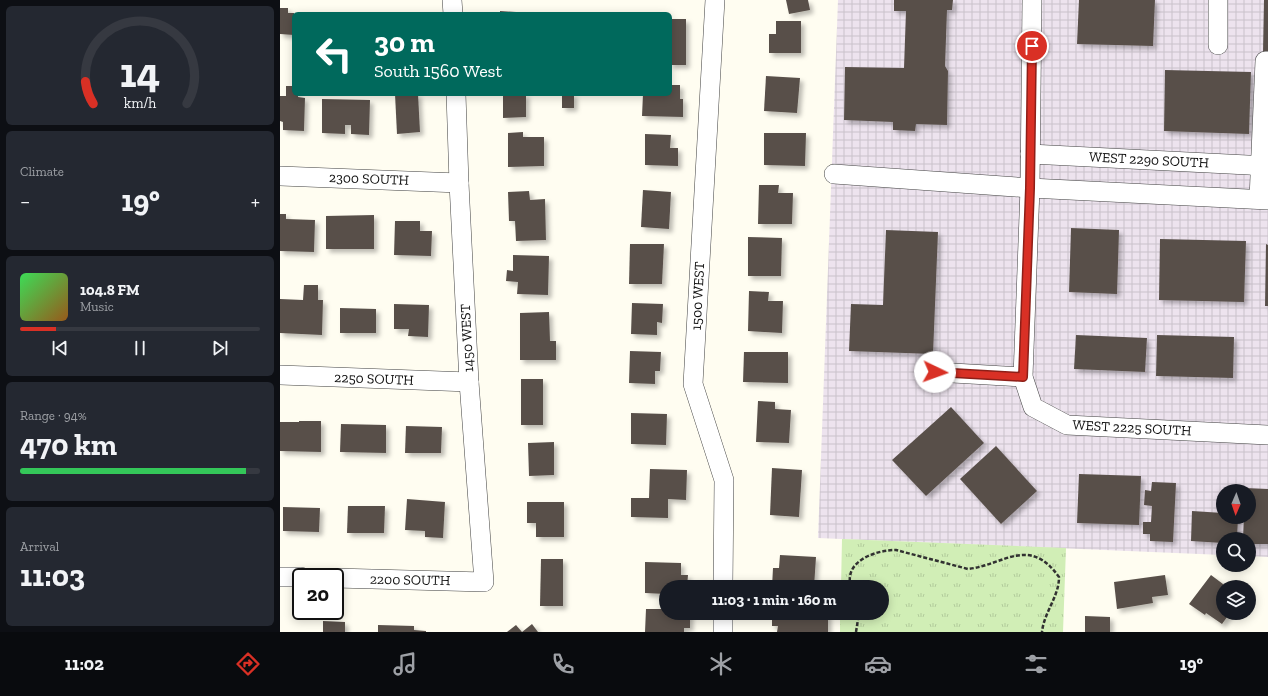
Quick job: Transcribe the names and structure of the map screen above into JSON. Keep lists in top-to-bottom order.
{
  "streets": {
    "street": [
      "WEST 2290 SOUTH",
      "2300 SOUTH",
      "1500 WEST",
      "1450 WEST",
      "2250 SOUTH",
      "WEST 2225 SOUTH",
      "2200 SOUTH"
    ]
  },
  "crossings": [
    ["2300 SOUTH", "1450 WEST"],
    ["1450 WEST", "2250 SOUTH"],
    ["1450 WEST", "2200 SOUTH"]
  ],
  "north": "bottom",
  "page": {
    "turn": ["30 m", "South 1560 West"],
    "tile": [
      "Climate",
      ["Range · 94%", "470 km"],
      ["Arrival", "11:03"]
    ],
    "heat": ["−", "19°", "+"],
    "song": ["104.8 FM", "Music"],
    "limit": "20",
    "trip": "11:03 · 1 min · 160 m",
    "tabs": ["11:02", "19°"],
    "gauge": ["14", "km/h"]
  }
}
